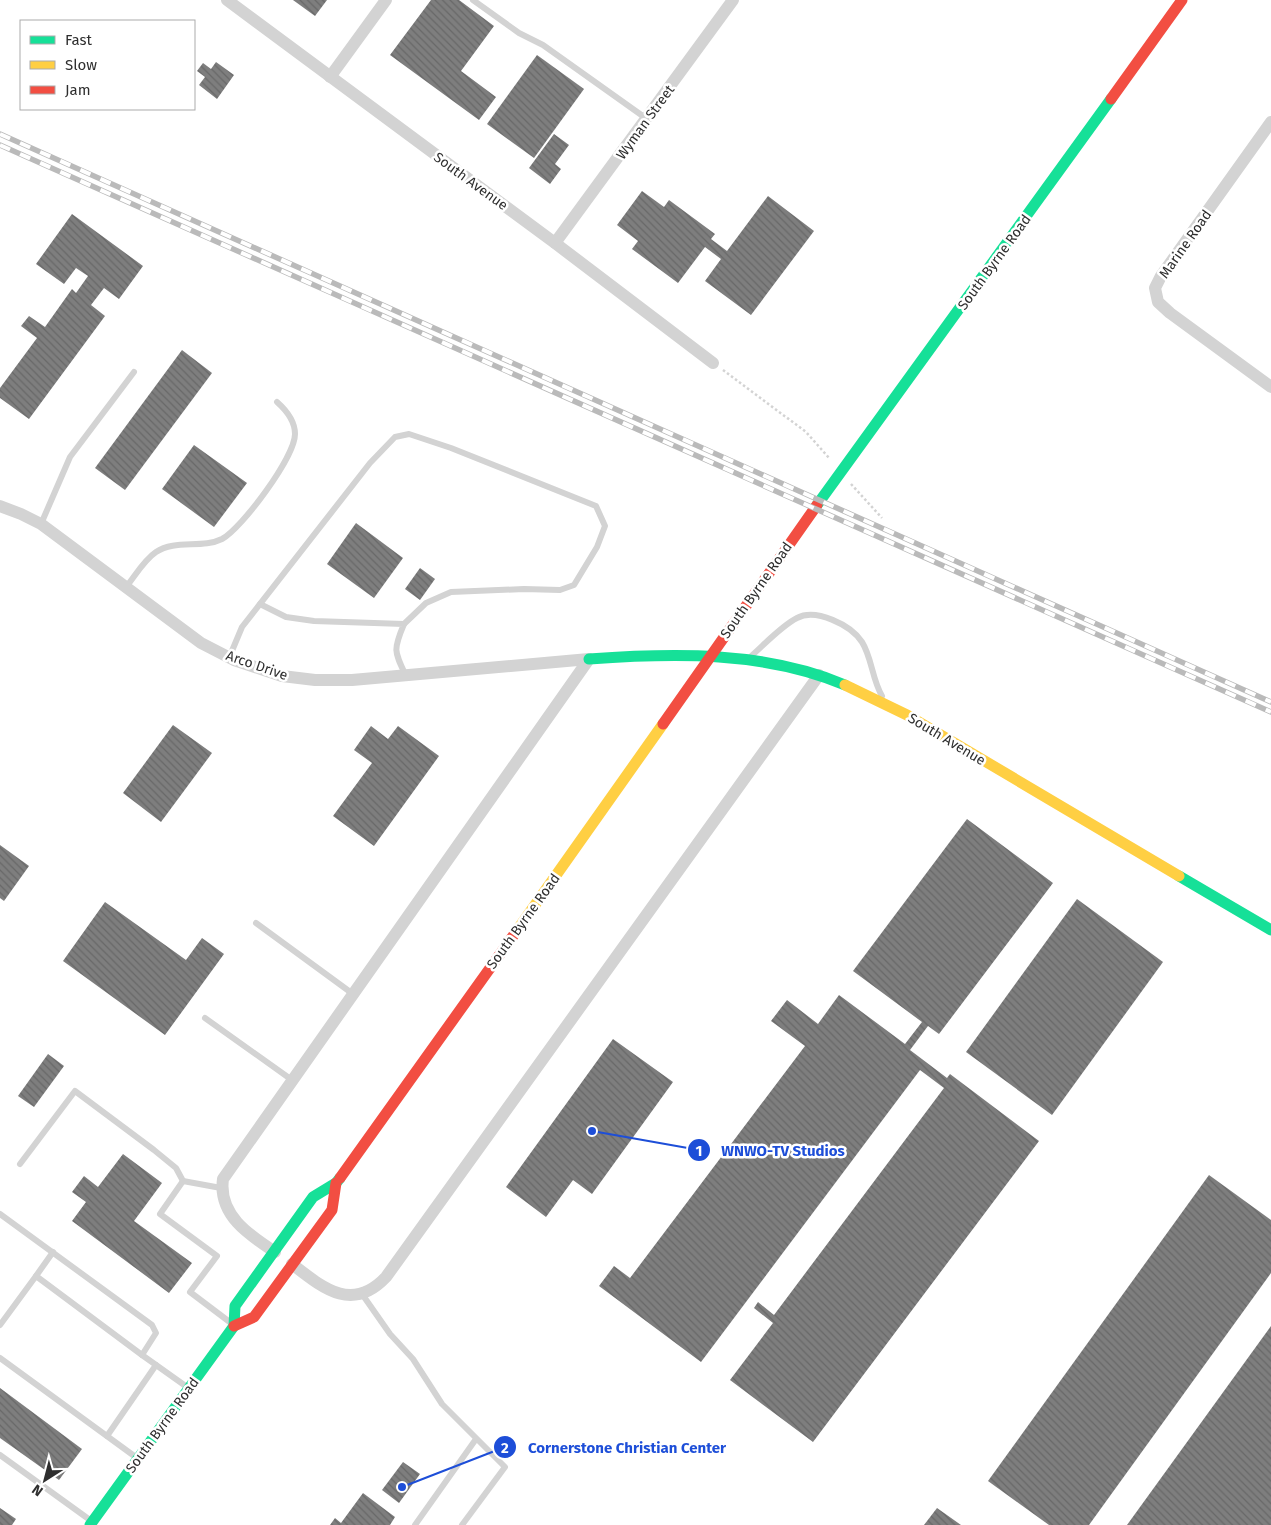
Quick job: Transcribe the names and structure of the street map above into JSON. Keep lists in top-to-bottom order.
{
  "streets": {
    "main road": ["South Avenue", "South Byrne Road"],
    "street": ["Wyman Street", "Marine Road", "Arco Drive"]
  },
  "crossings": [
    ["Wyman Street", "South Avenue"],
    ["South Avenue", "Arco Drive"]
  ],
  "places": ["WNWO-TV Studios", "Cornerstone Christian Center"],
  "legend": ["Fast", "Slow", "Jam"],
  "north": "bottom left"
}
